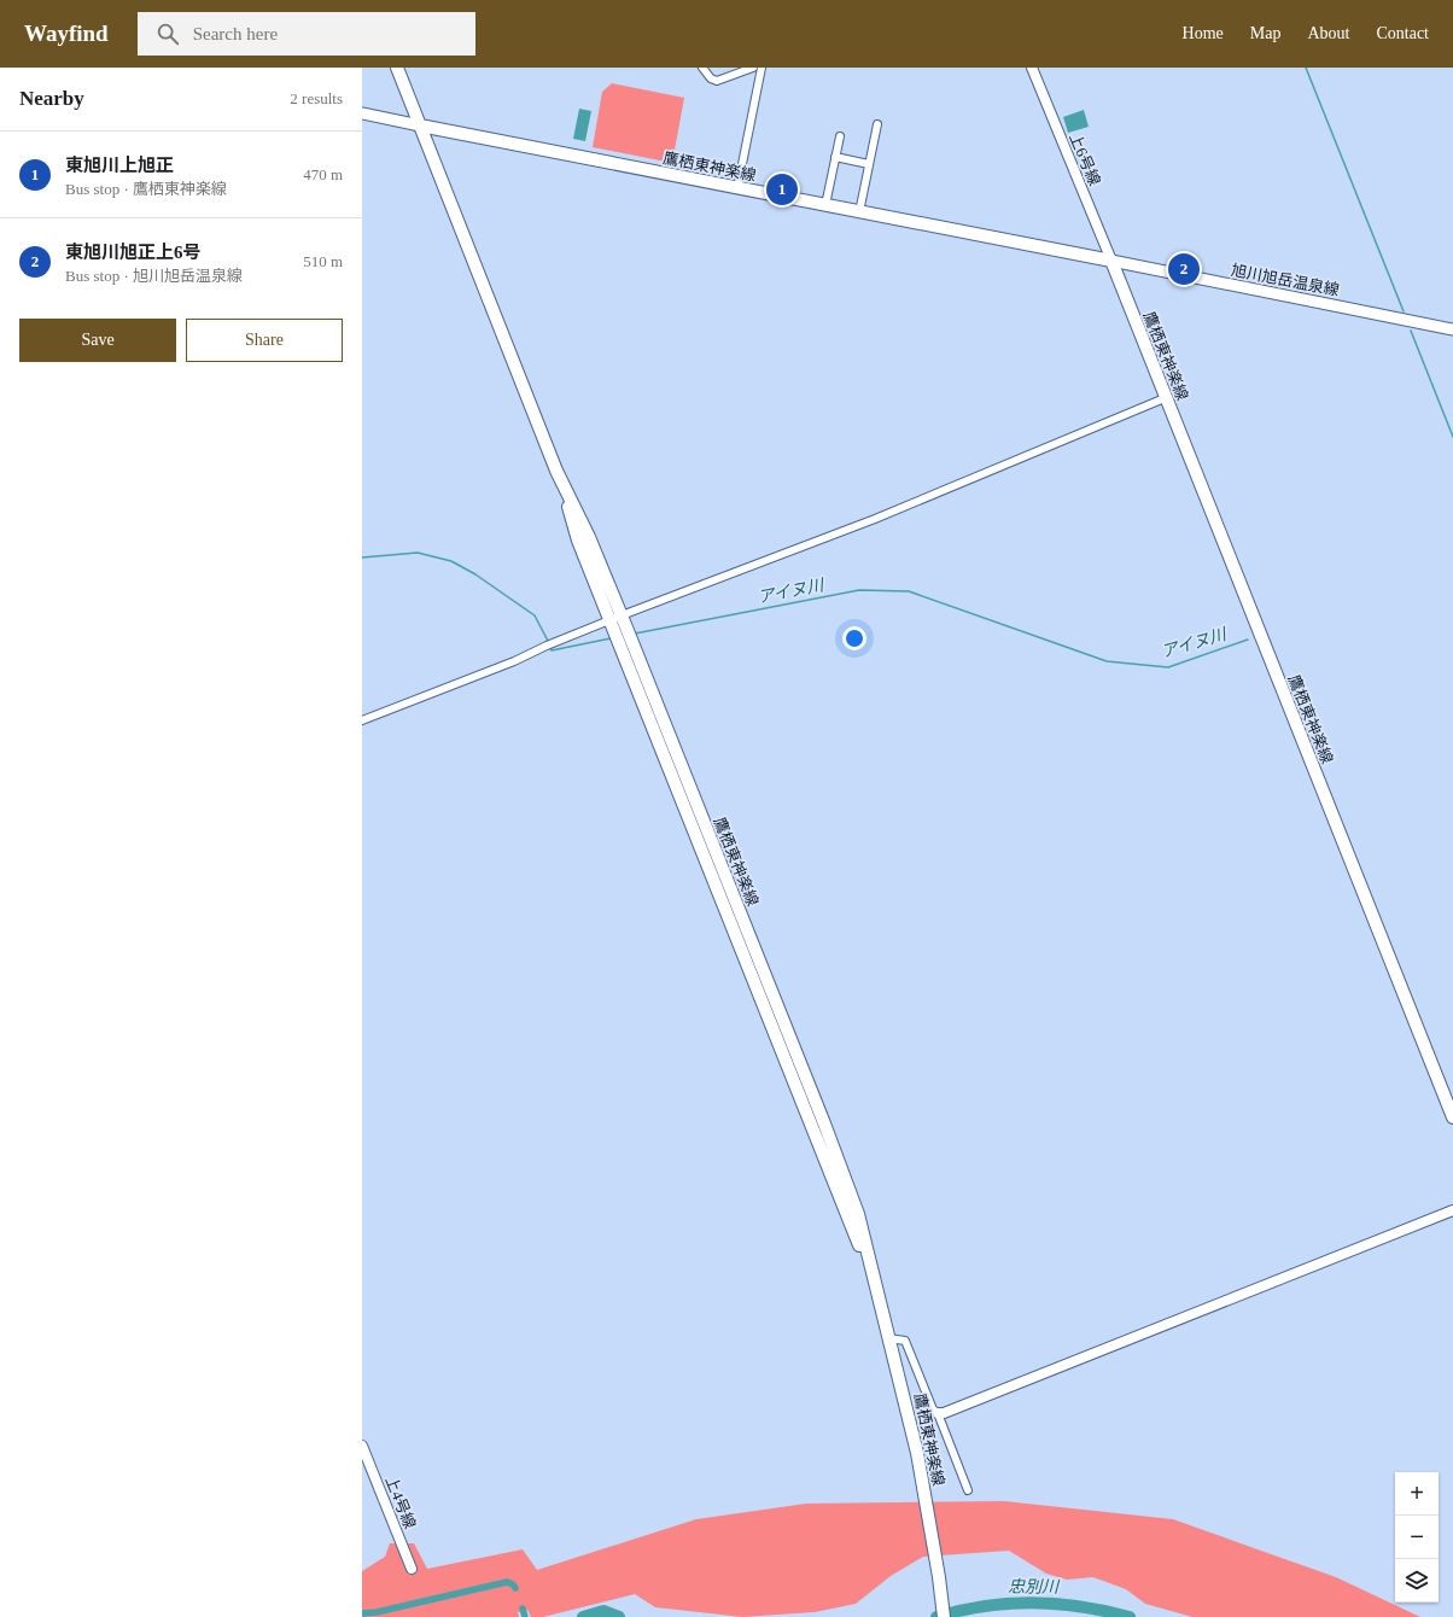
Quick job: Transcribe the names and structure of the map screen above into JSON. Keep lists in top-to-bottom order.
{
  "streets": {
    "main road": ["鷹栖東神楽線", "旭川旭岳温泉線"],
    "street": ["上6号線", "上4号線"]
  },
  "crossings": [
    ["上6号線", "鷹栖東神楽線"],
    ["上6号線", "旭川旭岳温泉線"],
    ["鷹栖東神楽線", "旭川旭岳温泉線"]
  ],
  "water": ["アイヌ川", "忠別川"],
  "page": {
    "header": "Wayfind",
    "search": "Search here",
    "nav": [
      "Home",
      "Map",
      "About",
      "Contact"
    ],
    "heading": ["Nearby", "2 results"],
    "list": [
      {
        "mark": "1",
        "name": "東旭川上旭正",
        "note": "Bus stop · 鷹栖東神楽線",
        "value": "470 m"
      },
      {
        "mark": "2",
        "name": "東旭川旭正上6号",
        "note": "Bus stop · 旭川旭岳温泉線",
        "value": "510 m"
      }
    ],
    "pins": ["1", "2"],
    "buttons": ["Save", "Share"],
    "map_buttons": ["+", "−"]
  }
}
